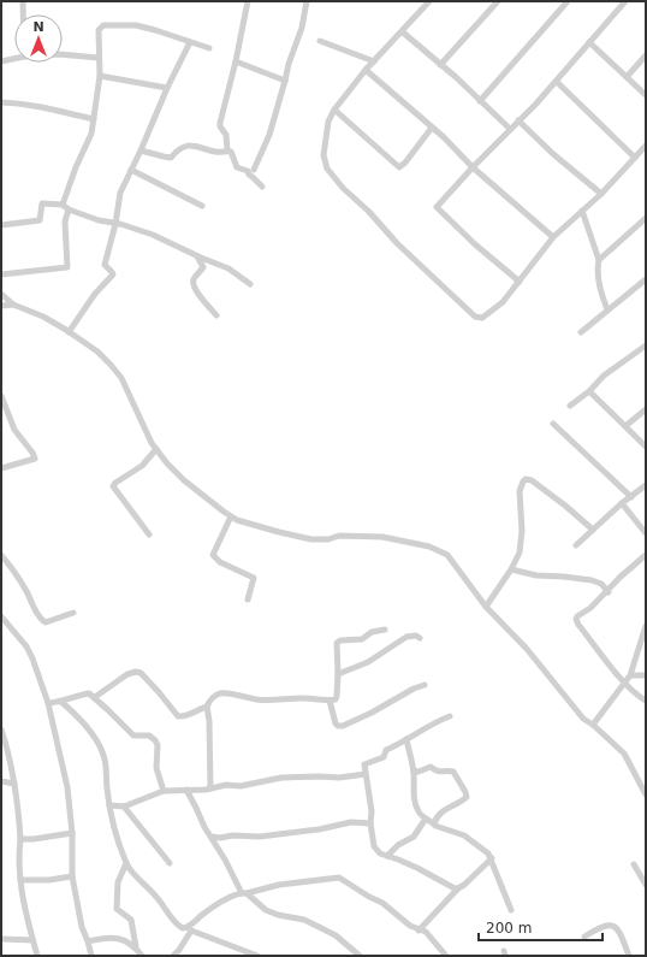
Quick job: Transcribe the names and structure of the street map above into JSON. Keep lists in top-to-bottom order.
{
  "scale_bar": "200 m",
  "north": "top"
}
